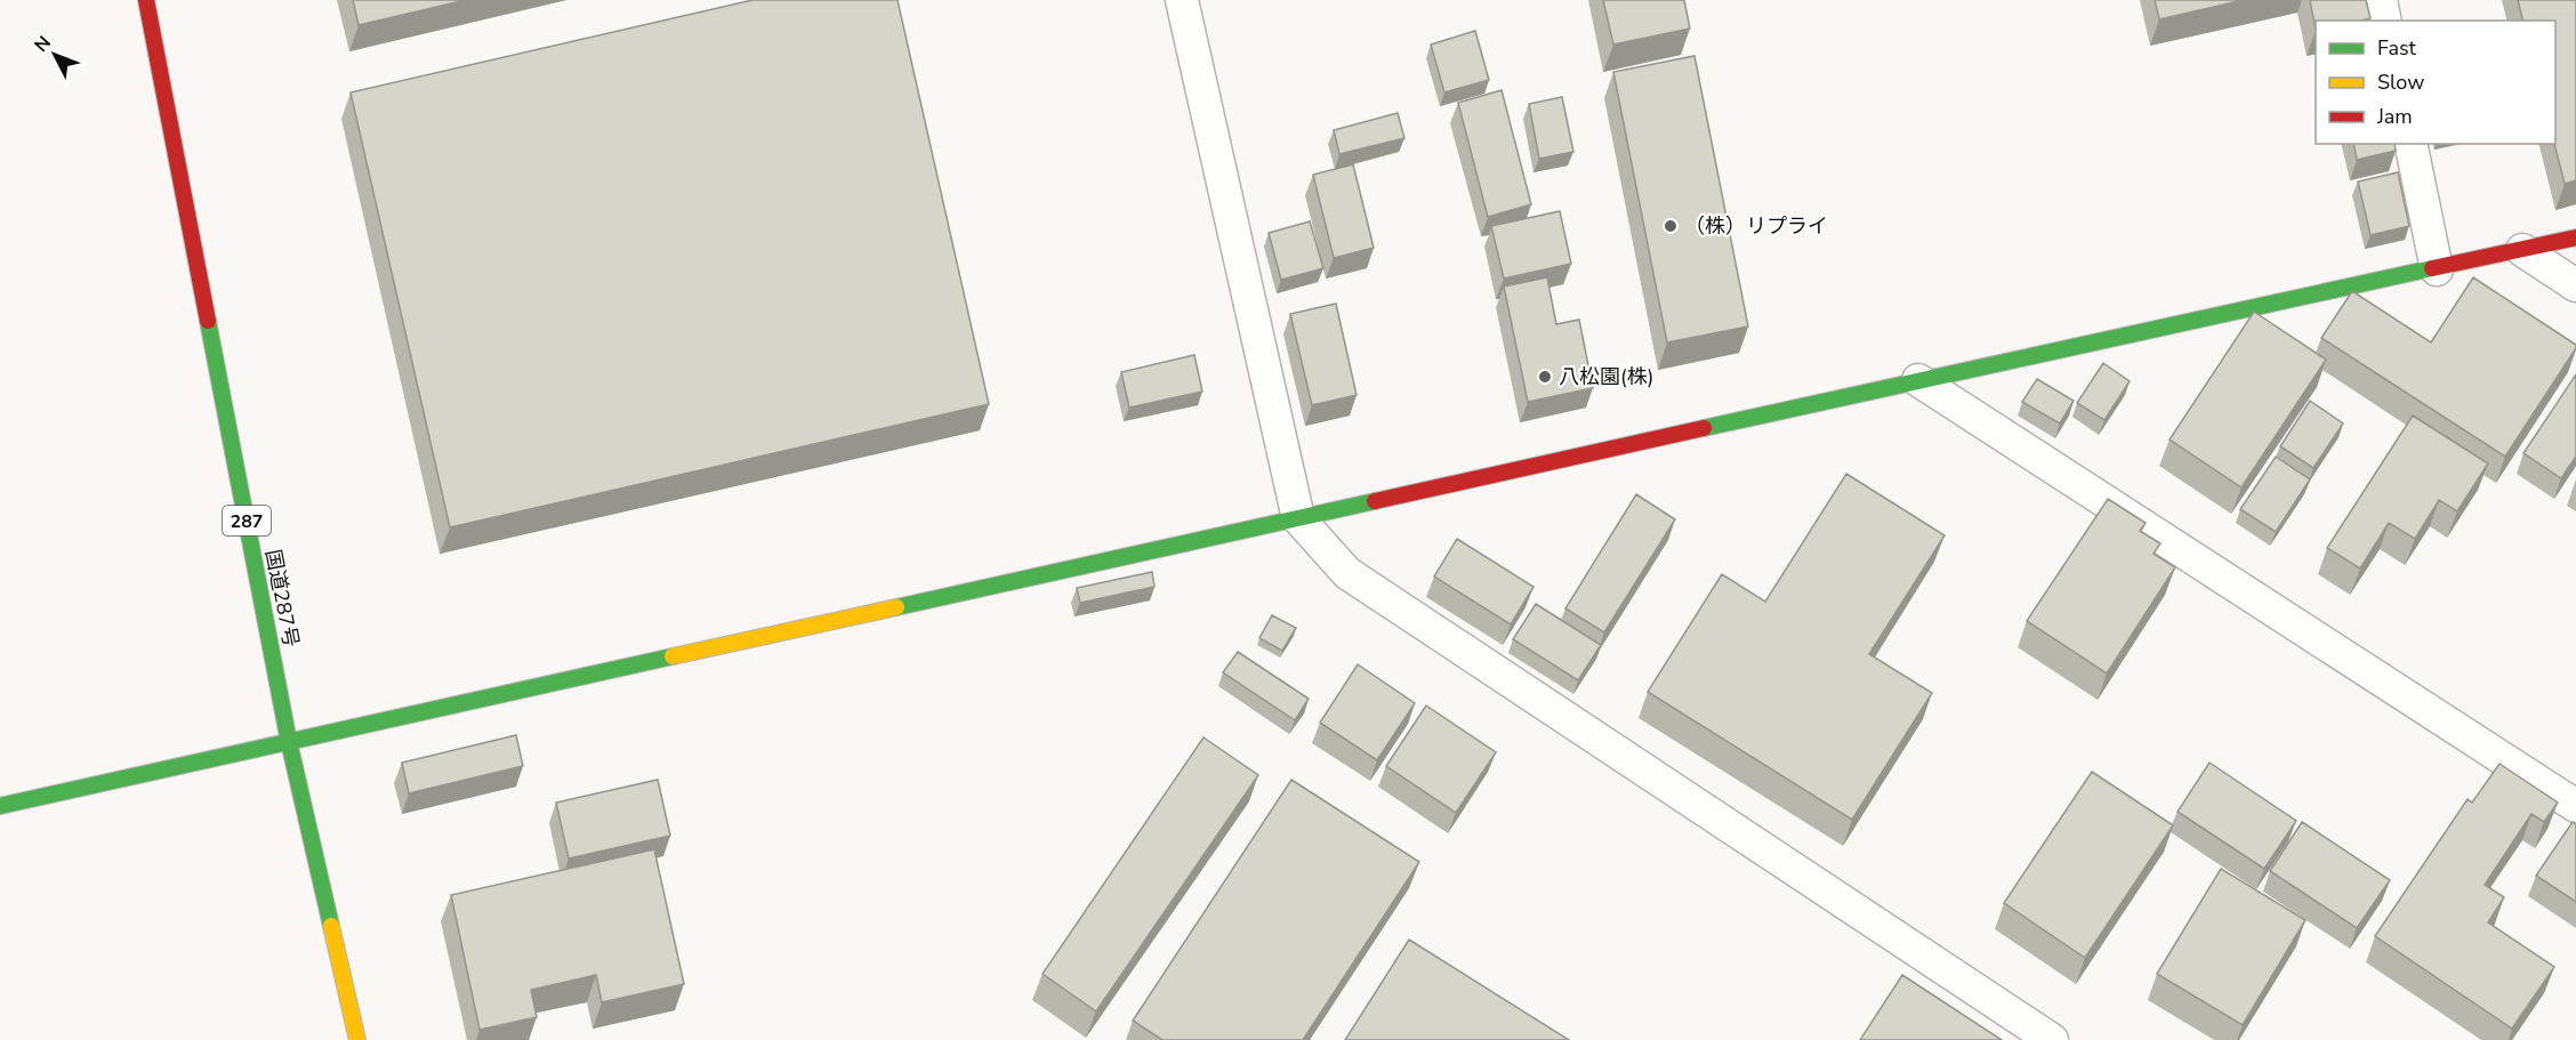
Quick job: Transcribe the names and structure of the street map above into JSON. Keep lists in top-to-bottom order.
{
  "streets": {
    "main road": ["287", "国道287号"]
  },
  "places": ["（株）リプライ", "八松園(株)"],
  "legend": ["Fast", "Slow", "Jam"],
  "north": "top left"
}
